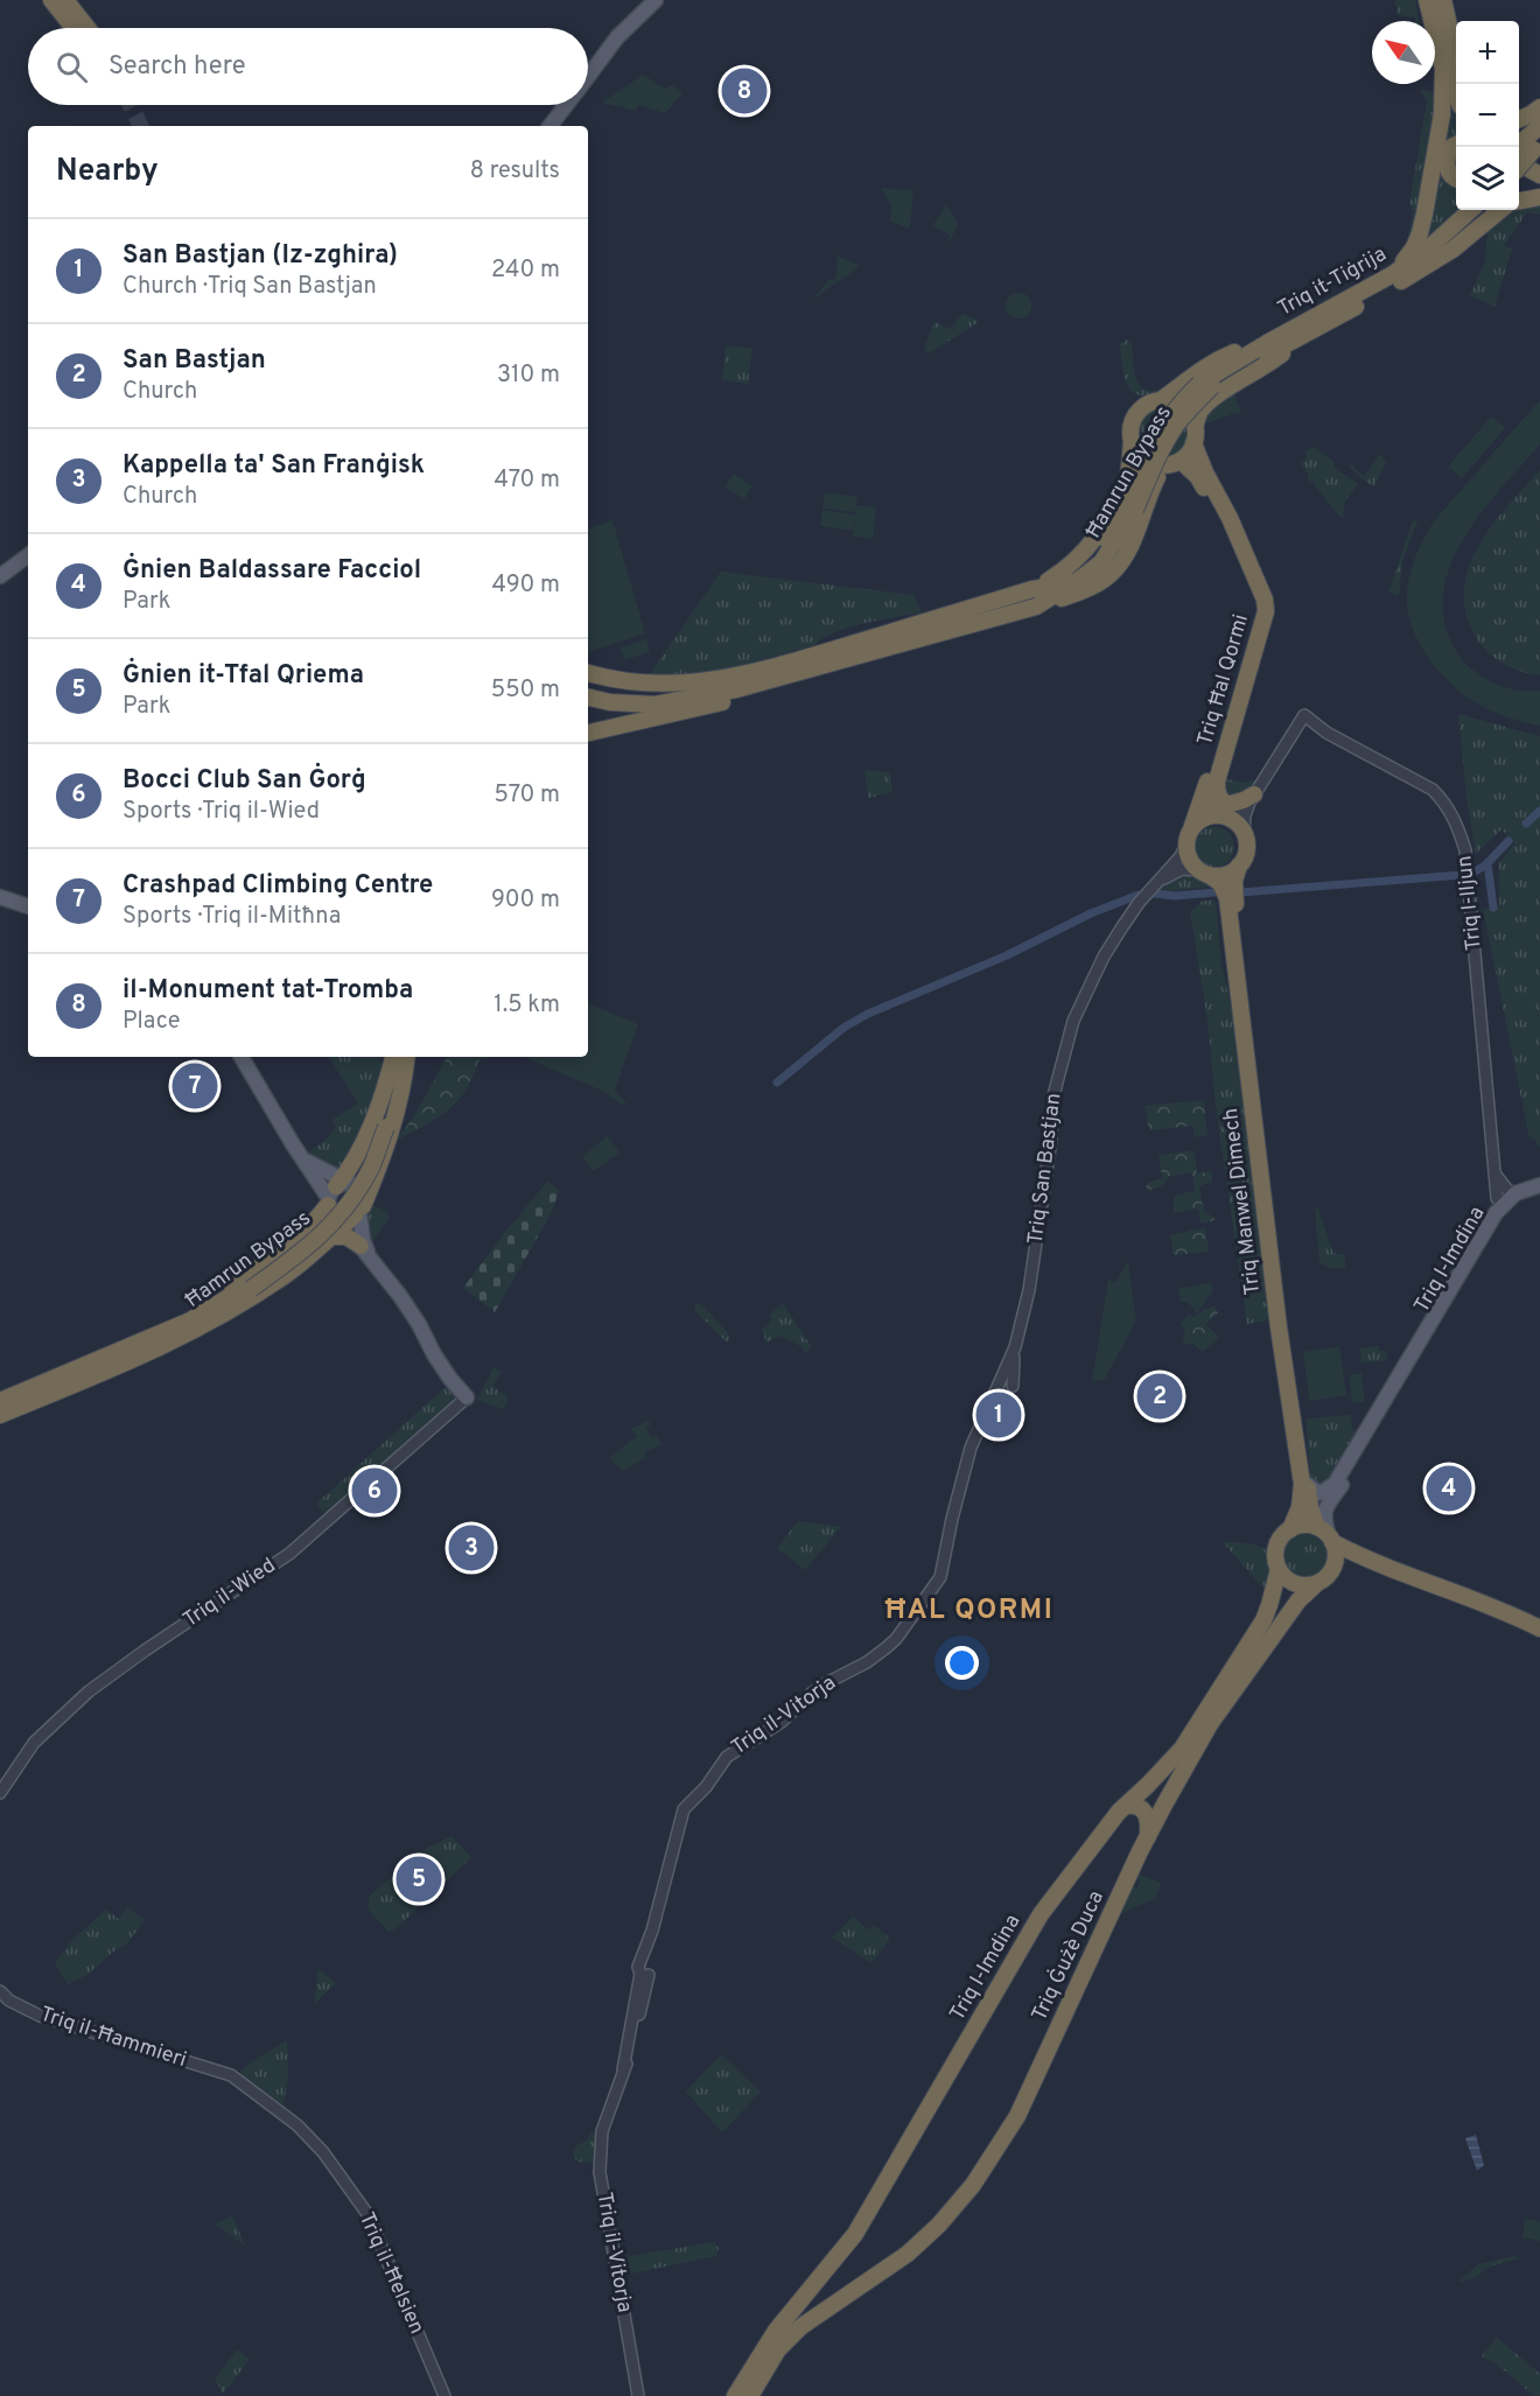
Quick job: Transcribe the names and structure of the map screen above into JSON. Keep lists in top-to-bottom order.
{
  "streets": {
    "highway": [
      "Triq it-Tiġrija",
      "Ħamrun Bypass",
      "Triq Ħal Qormi",
      "Triq Manwel Dimech",
      "Triq l-Imdina",
      "Triq Ġużè Duca"
    ],
    "street": [
      "Triq l-Iljun",
      "Triq San Bastjan",
      "Triq il-Wied",
      "Triq il-Vitorja",
      "Triq il-Ħammieri",
      "Triq il-Ħelsien"
    ]
  },
  "crossings": [
    ["Triq it-Tiġrija", "Ħamrun Bypass"],
    ["Ħamrun Bypass", "Triq Ħal Qormi"],
    ["Triq Ħal Qormi", "Triq San Bastjan"],
    ["Triq Ħal Qormi", "Triq Manwel Dimech"],
    ["Triq l-Iljun", "Triq l-Imdina"],
    ["Triq San Bastjan", "Triq Manwel Dimech"],
    ["Triq San Bastjan", "Triq il-Vitorja"],
    ["Triq Manwel Dimech", "Triq l-Imdina"],
    ["Triq Manwel Dimech", "Triq Ġużè Duca"],
    ["Triq l-Imdina", "Triq Ġużè Duca"],
    ["Triq il-Ħammieri", "Triq il-Ħelsien"]
  ],
  "districts": ["ĦAL QORMI"],
  "north": "top left",
  "page": {
    "map_buttons": ["+", "−"],
    "search": "Search here",
    "pins": [
      "8",
      "7",
      "2",
      "1",
      "4",
      "6",
      "3",
      "5"
    ],
    "heading": ["Nearby", "8 results"],
    "list": [
      {
        "mark": "1",
        "name": "San Bastjan (Iz-zghira)",
        "note": "Church · Triq San Bastjan",
        "value": "240 m"
      },
      {
        "mark": "2",
        "name": "San Bastjan",
        "note": "Church",
        "value": "310 m"
      },
      {
        "mark": "3",
        "name": "Kappella ta' San Franġisk",
        "note": "Church",
        "value": "470 m"
      },
      {
        "mark": "4",
        "name": "Ġnien Baldassare Facciol",
        "note": "Park",
        "value": "490 m"
      },
      {
        "mark": "5",
        "name": "Ġnien it-Tfal Qriema",
        "note": "Park",
        "value": "550 m"
      },
      {
        "mark": "6",
        "name": "Bocci Club San Ġorġ",
        "note": "Sports · Triq il-Wied",
        "value": "570 m"
      },
      {
        "mark": "7",
        "name": "Crashpad Climbing Centre",
        "note": "Sports · Triq il-Mitħna",
        "value": "900 m"
      },
      {
        "mark": "8",
        "name": "il-Monument tat-Tromba",
        "note": "Place",
        "value": "1.5 km"
      }
    ]
  }
}
